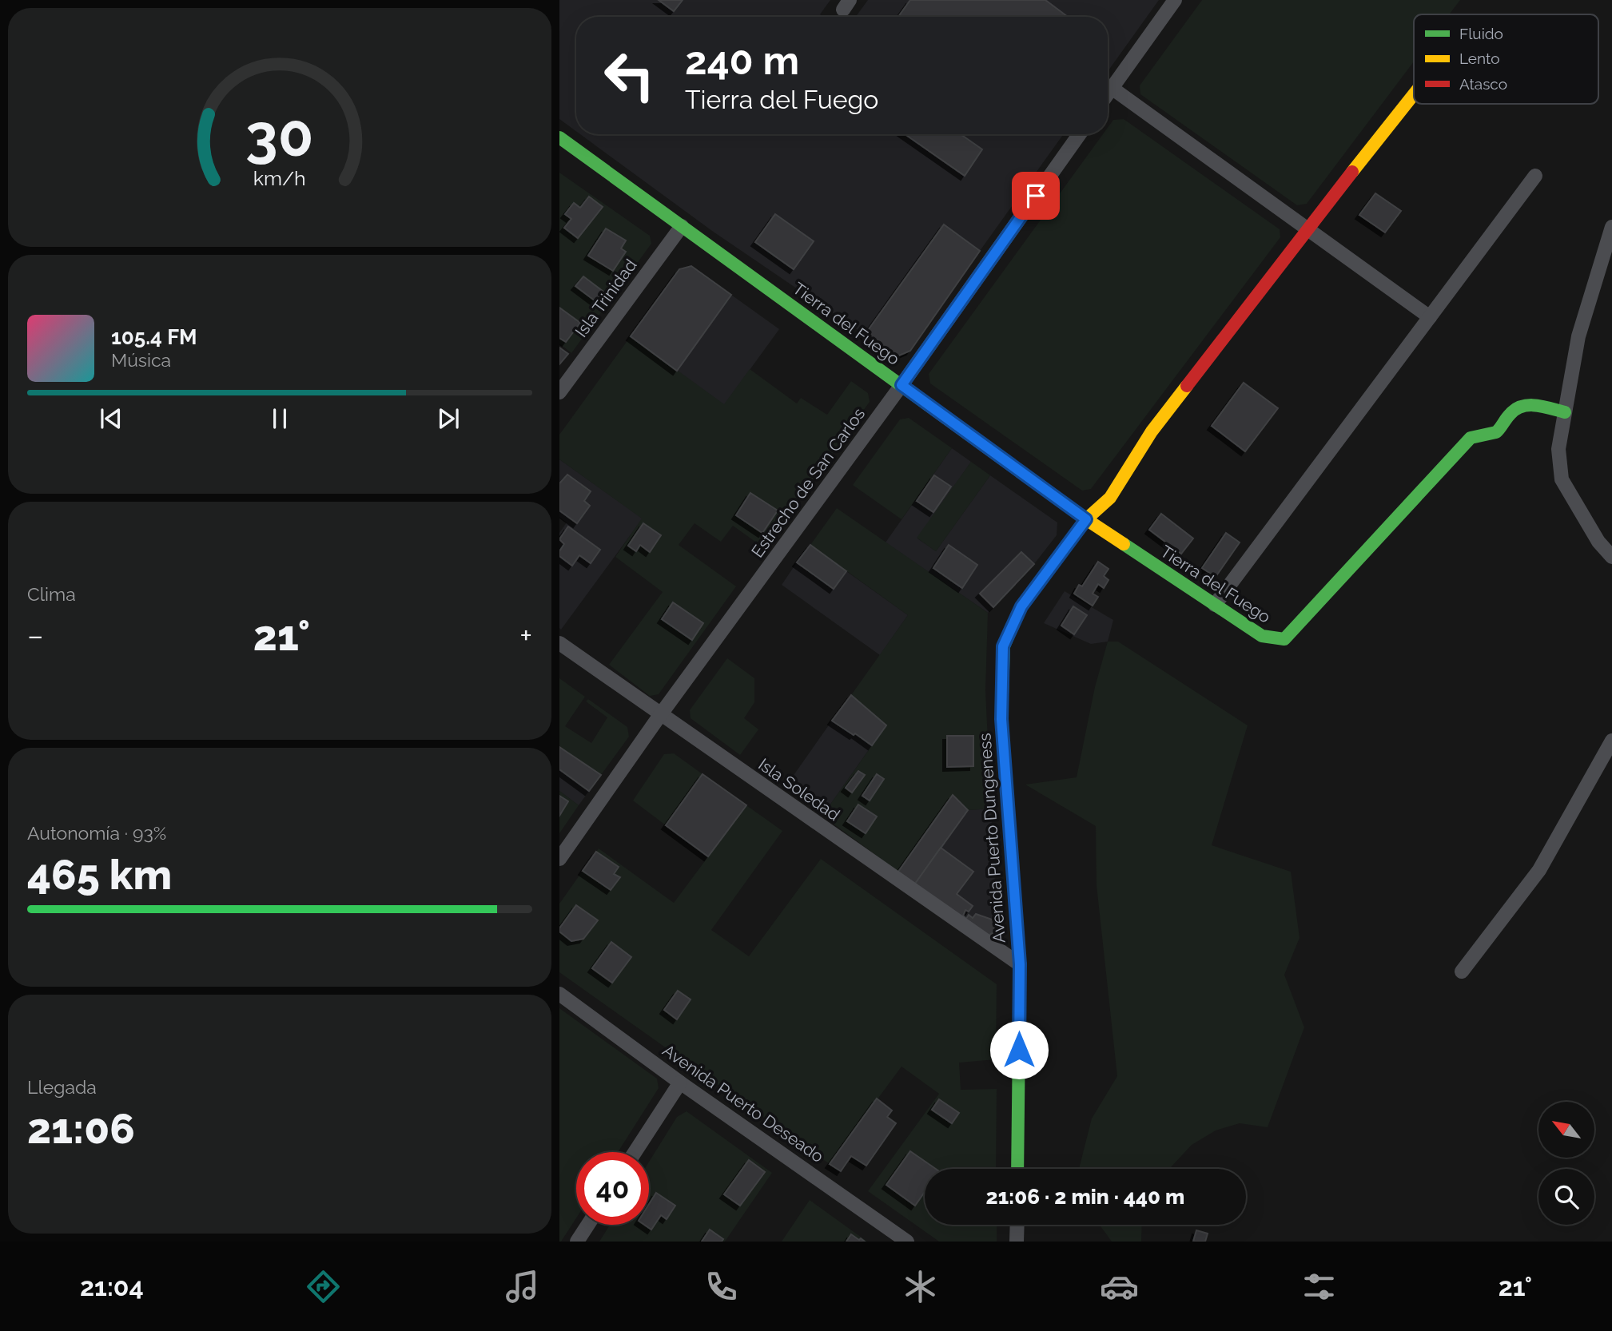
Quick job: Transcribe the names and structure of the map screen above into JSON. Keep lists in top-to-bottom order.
{
  "streets": {
    "street": [
      "Isla Trinidad",
      "Tierra del Fuego",
      "Estrecho de San Carlos",
      "Isla Soledad",
      "Avenida Puerto Dungeness",
      "Avenida Puerto Deseado"
    ]
  },
  "crossings": [
    ["Isla Trinidad", "Tierra del Fuego"],
    ["Tierra del Fuego", "Estrecho de San Carlos"],
    ["Tierra del Fuego", "Avenida Puerto Dungeness"],
    ["Estrecho de San Carlos", "Isla Soledad"],
    ["Isla Soledad", "Avenida Puerto Dungeness"]
  ],
  "legend": ["Fluido", "Lento", "Atasco"],
  "north": "top left",
  "page": {
    "turn": ["240 m", "Tierra del Fuego"],
    "song": ["105.4 FM", "Música"],
    "tile": [
      "Clima",
      ["Autonomía · 93%", "465 km"],
      ["Llegada", "21:06"]
    ],
    "heat": ["−", "21°", "+"],
    "limit": "40",
    "trip": "21:06 · 2 min · 440 m",
    "tabs": ["21:04", "21°"],
    "gauge": ["30", "km/h"]
  }
}
